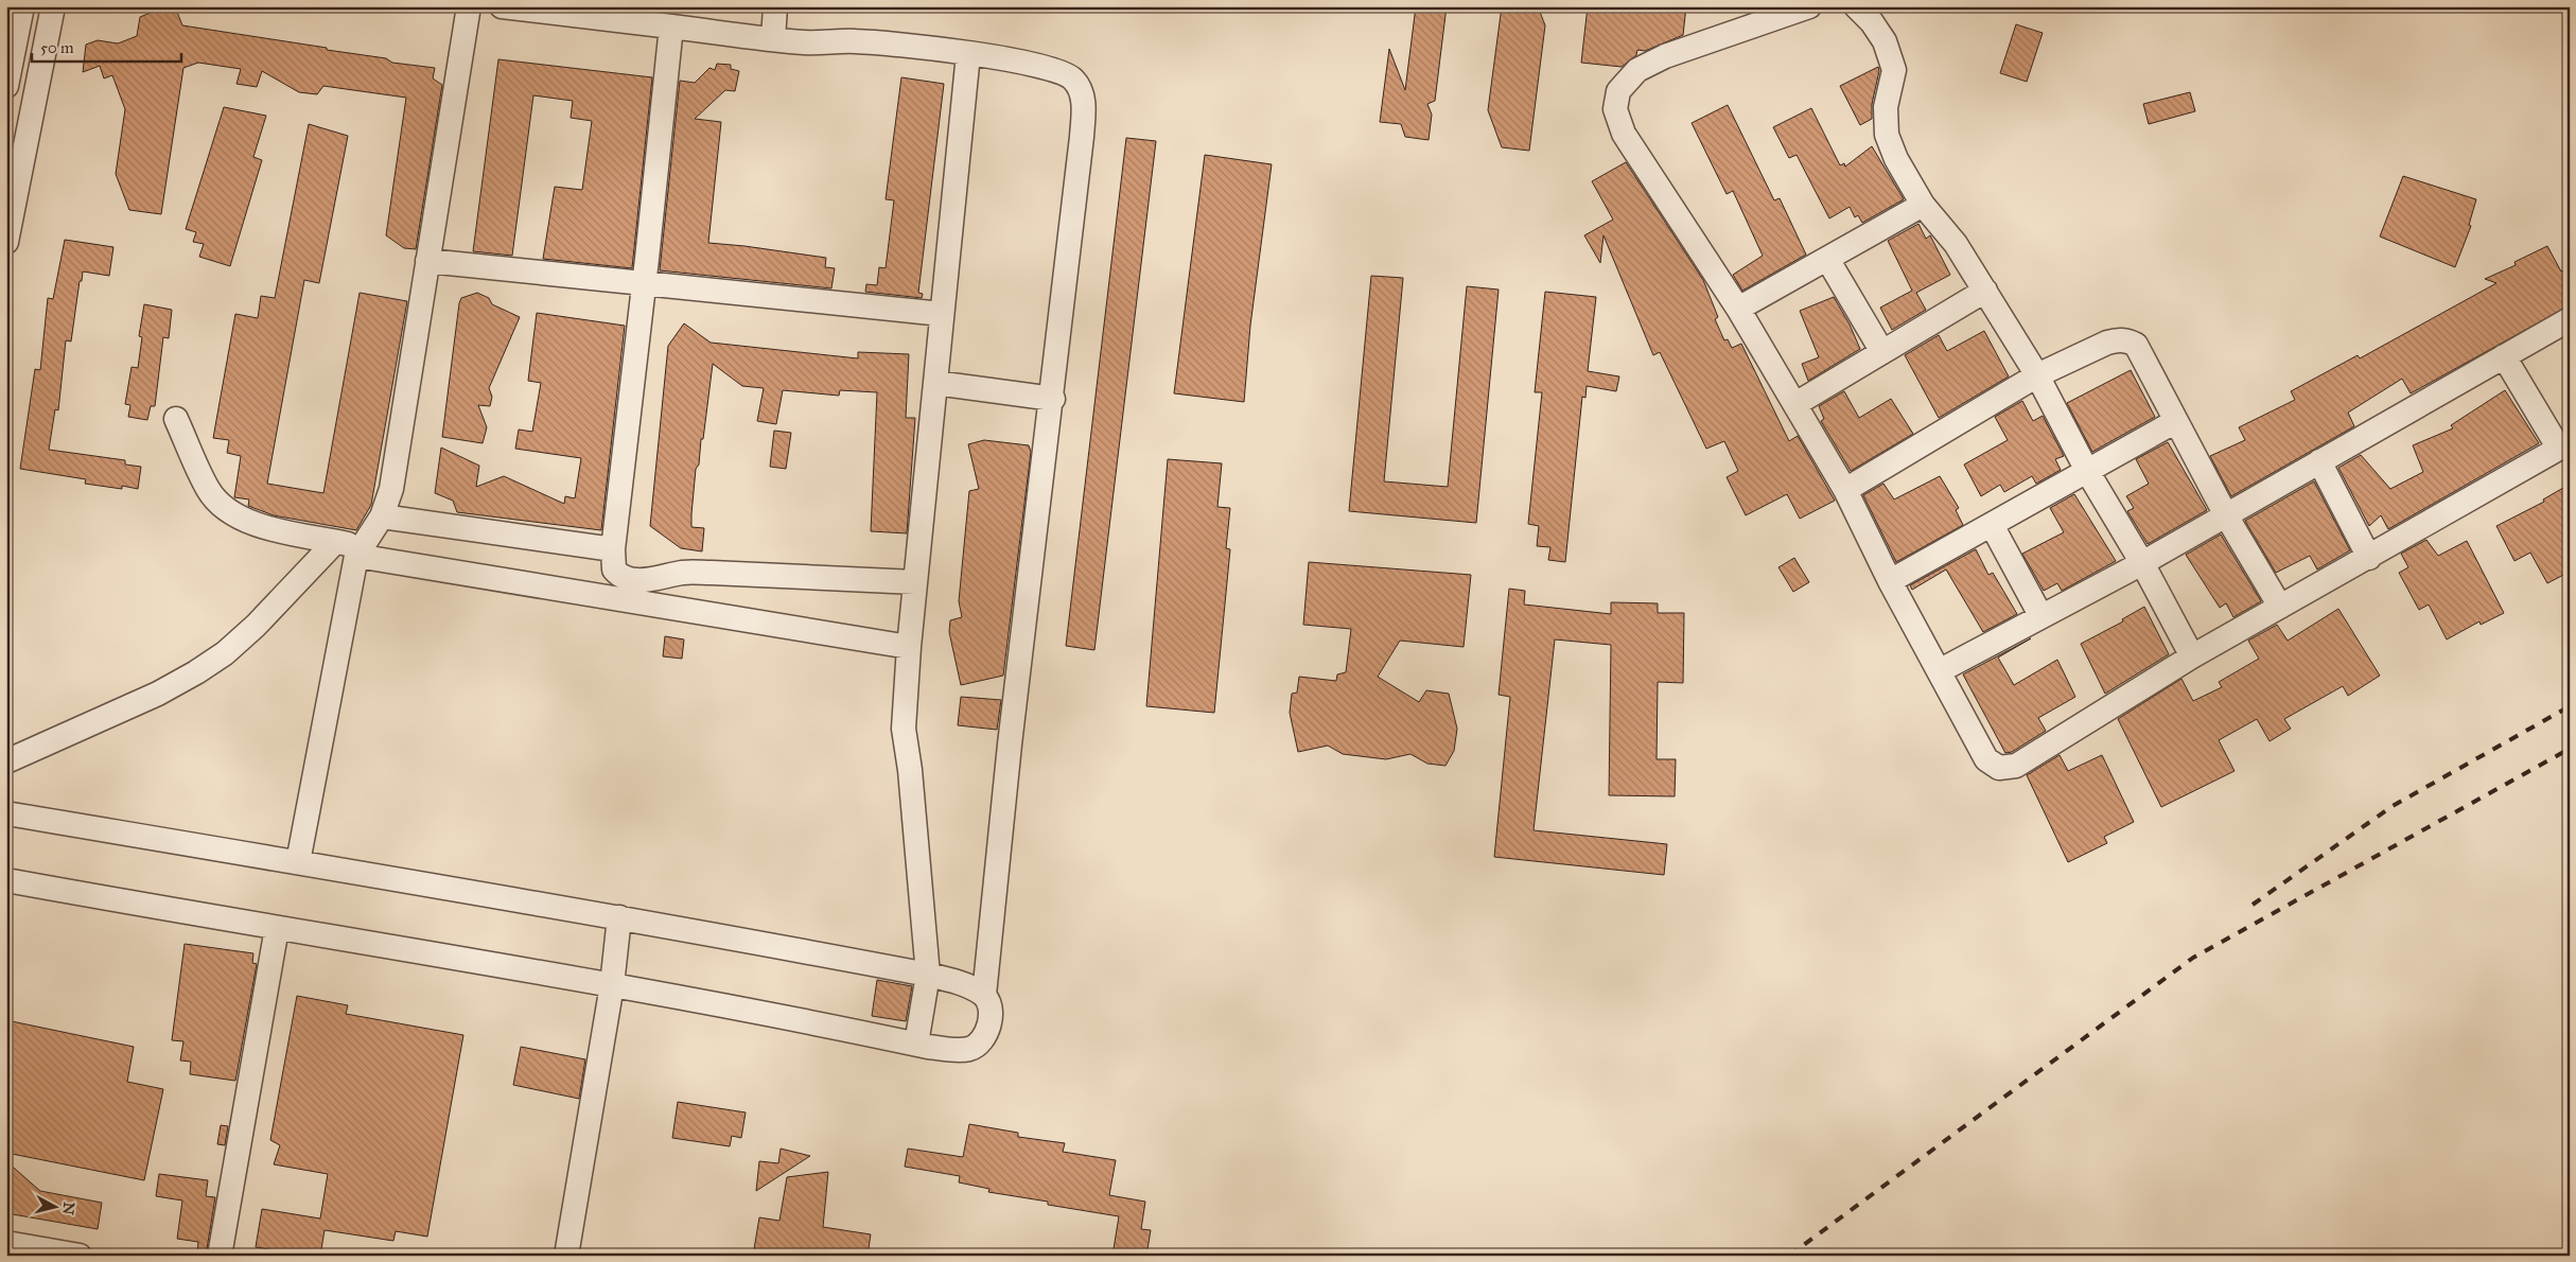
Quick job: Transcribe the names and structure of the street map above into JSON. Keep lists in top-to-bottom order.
{
  "scale_bar": "50 m",
  "north": "right"
}
